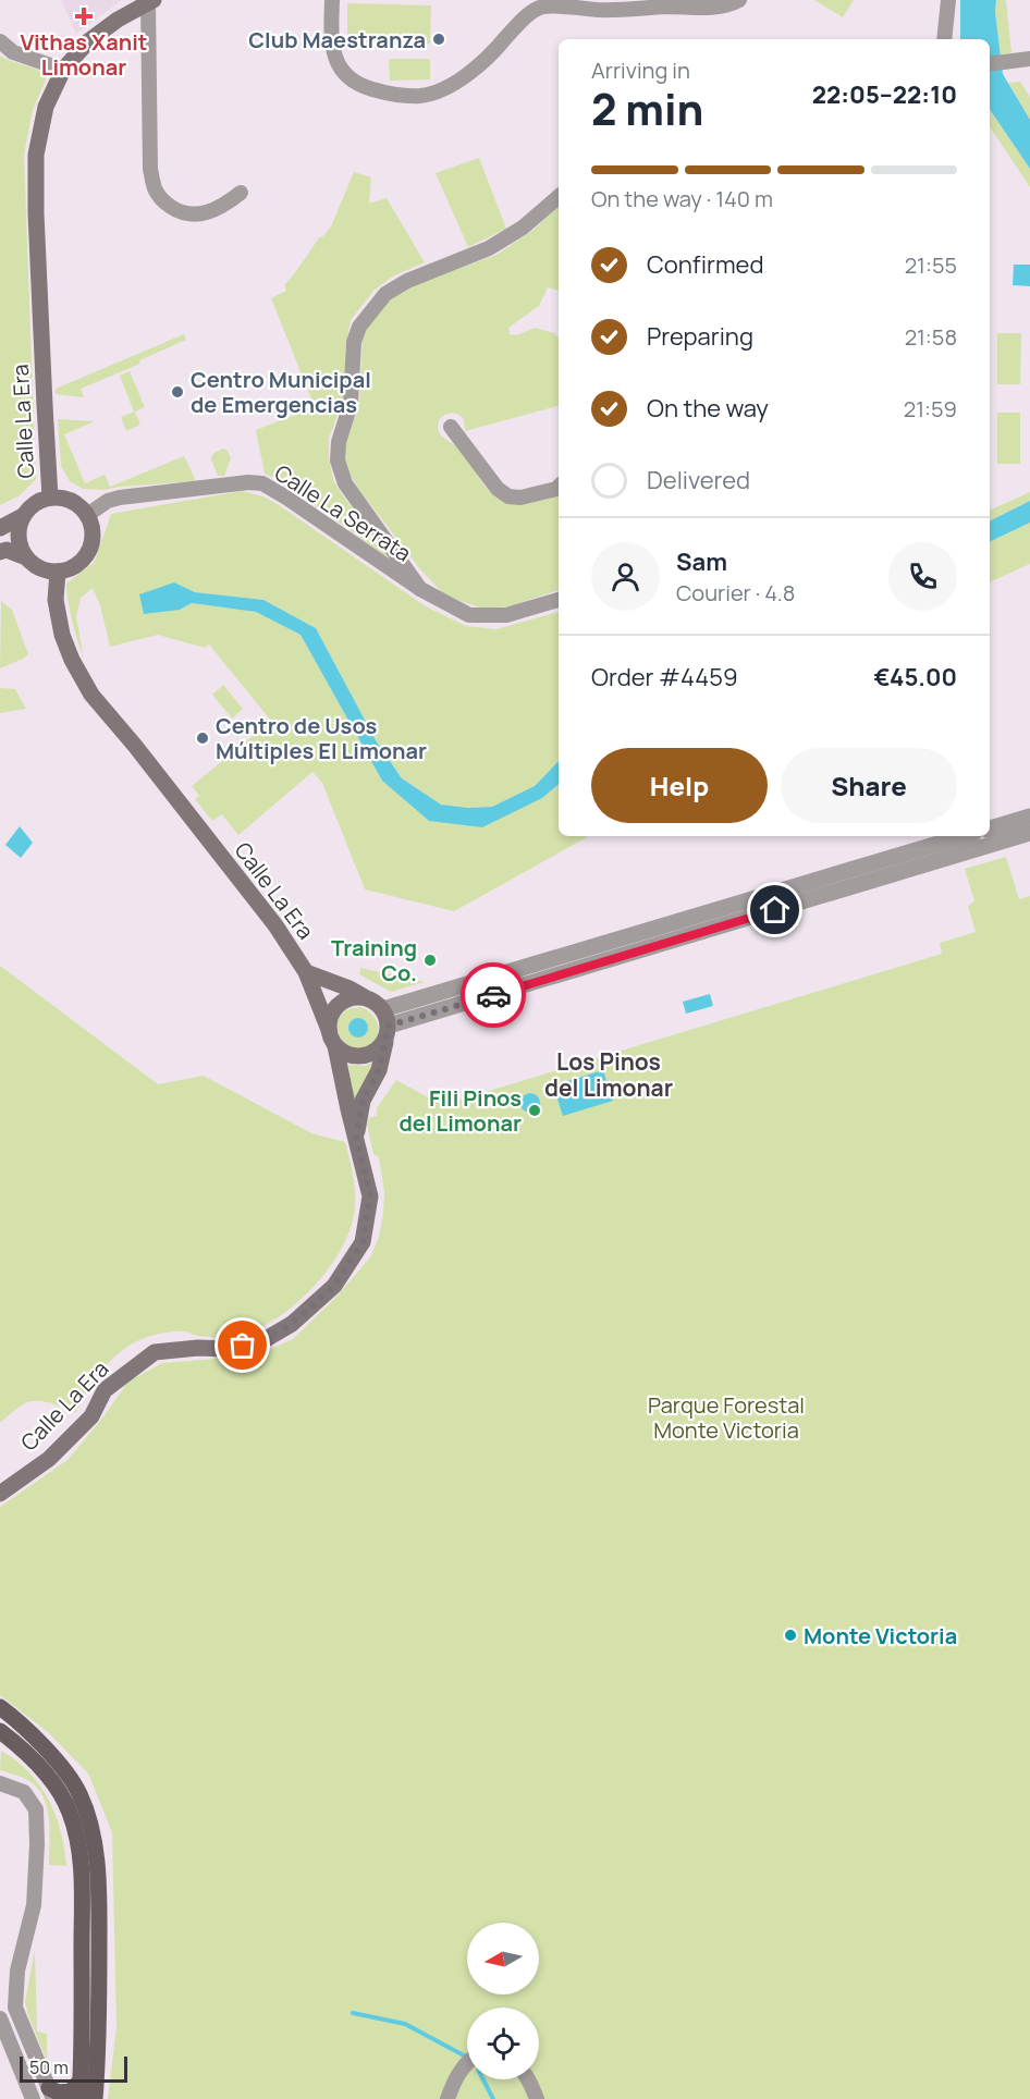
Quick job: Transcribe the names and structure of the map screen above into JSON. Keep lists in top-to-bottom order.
{
  "streets": {
    "main road": ["Calle La Era"],
    "street": ["Calle La Serrata"]
  },
  "crossings": [
    ["Calle La Era", "Calle La Serrata"]
  ],
  "districts": ["Los Pinos del Limonar"],
  "parks": ["Parque Forestal Monte Victoria"],
  "places": {
    "health": ["Vithas Xanit Limonar"],
    "other": [
      "Club Maestranza",
      "Centro Municipal de Emergencias",
      "Centro de Usos Múltiples El Limonar",
      "Training Co.",
      "Fili Pinos del Limonar",
      "Monte Victoria"
    ]
  },
  "scale_bar": "50 m",
  "north": "left",
  "page": {
    "heading": ["2 min", "Arriving in", "22:05–22:10"],
    "panel": [
      "Sam",
      "Courier · 4.8",
      "Order #4459",
      "€45.00"
    ],
    "bar": "On the way · 140 m",
    "list": [
      ["Confirmed", "21:55"],
      ["Preparing", "21:58"],
      ["On the way", "21:59"],
      "Delivered"
    ],
    "buttons": ["Help", "Share"],
    "scale": "50 m"
  }
}
